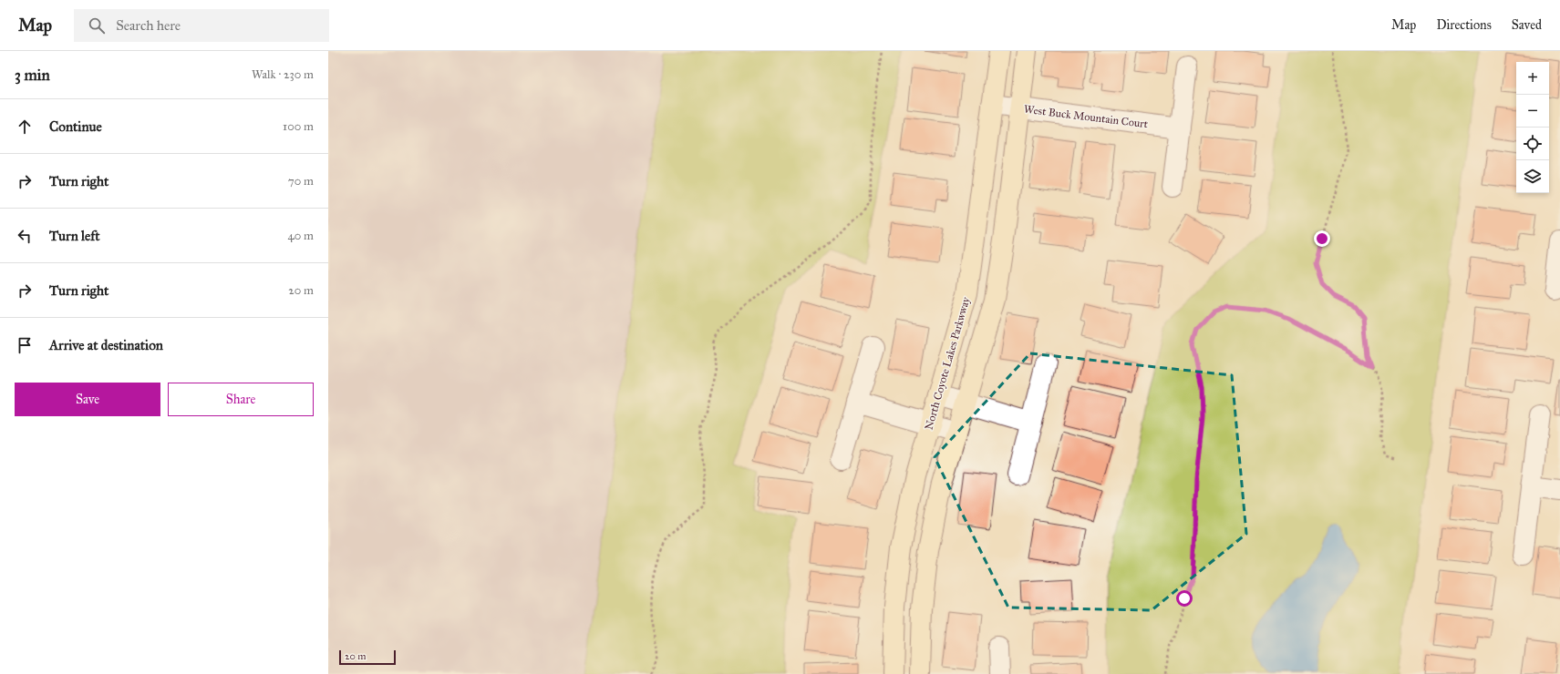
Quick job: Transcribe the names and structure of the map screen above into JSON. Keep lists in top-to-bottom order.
{
  "streets": {
    "street": ["West Buck Mountain Court", "North Coyote Lakes Parkwway"]
  },
  "crossings": [
    ["West Buck Mountain Court", "North Coyote Lakes Parkwway"]
  ],
  "scale_bar": "20 m",
  "page": {
    "header": "Map",
    "search": "Search here",
    "nav": ["Map", "Directions", "Saved"],
    "heading": ["3 min", "Walk · 230 m"],
    "map_buttons": ["+", "−"],
    "list": [
      ["Continue", "100 m"],
      ["Turn right", "70 m"],
      ["Turn left", "40 m"],
      ["Turn right", "20 m"],
      "Arrive at destination"
    ],
    "buttons": ["Save", "Share"],
    "scale": "20 m"
  }
}
